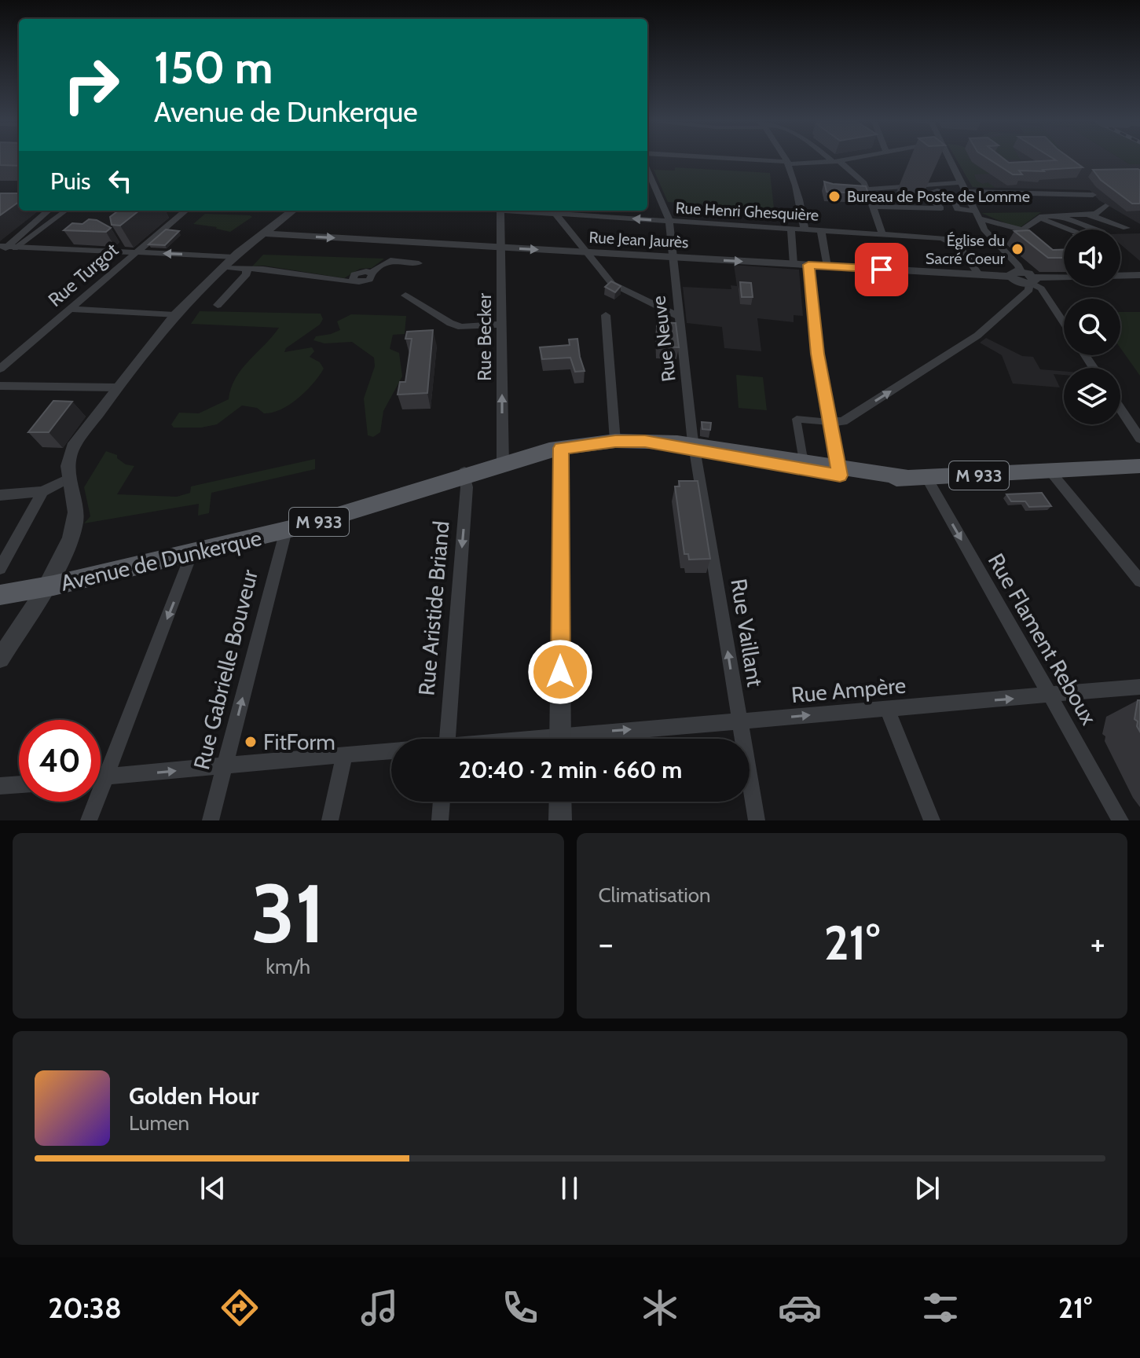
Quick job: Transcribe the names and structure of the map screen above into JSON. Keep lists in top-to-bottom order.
{
  "streets": {
    "main road": ["M 933", "Avenue de Dunkerque"],
    "street": [
      "Rue Henri Ghesquière",
      "Rue Jean Jaurès",
      "Rue Turgot",
      "Rue Becker",
      "Rue Neuve",
      "Rue Aristide Briand",
      "Rue Vaillant",
      "Rue Flament Reboux",
      "Rue Gabrielle Bouveur",
      "Rue Ampère"
    ]
  },
  "crossings": [
    ["Rue Henri Ghesquière", "Rue Jean Jaurès"],
    ["Rue Henri Ghesquière", "Rue Neuve"],
    ["Rue Jean Jaurès", "Rue Becker"],
    ["Rue Jean Jaurès", "Rue Neuve"],
    ["Rue Becker", "Avenue de Dunkerque"],
    ["Rue Neuve", "Avenue de Dunkerque"],
    ["Rue Neuve", "Rue Vaillant"],
    ["Avenue de Dunkerque", "Rue Aristide Briand"],
    ["Avenue de Dunkerque", "Rue Vaillant"],
    ["Avenue de Dunkerque", "Rue Flament Reboux"],
    ["Avenue de Dunkerque", "Rue Gabrielle Bouveur"],
    ["Rue Vaillant", "Rue Ampère"],
    ["Rue Flament Reboux", "Rue Ampère"],
    ["Rue Gabrielle Bouveur", "Rue Ampère"]
  ],
  "one_way": [
    "Rue Becker",
    "Rue Aristide Briand",
    "Rue Vaillant",
    "Rue Flament Reboux",
    "Rue Ampère"
  ],
  "places": ["Bureau de Poste de Lomme", "Église du Sacré Coeur", "FitForm"],
  "page": {
    "turn": ["150 m", "Avenue de Dunkerque"],
    "then": "Puis",
    "limit": "40",
    "trip": "20:40 · 2 min · 660 m",
    "tile": [
      ["31", "km/h"],
      "Climatisation"
    ],
    "heat": ["−", "21°", "+"],
    "song": ["Golden Hour", "Lumen"],
    "tabs": ["20:38", "21°"]
  }
}
